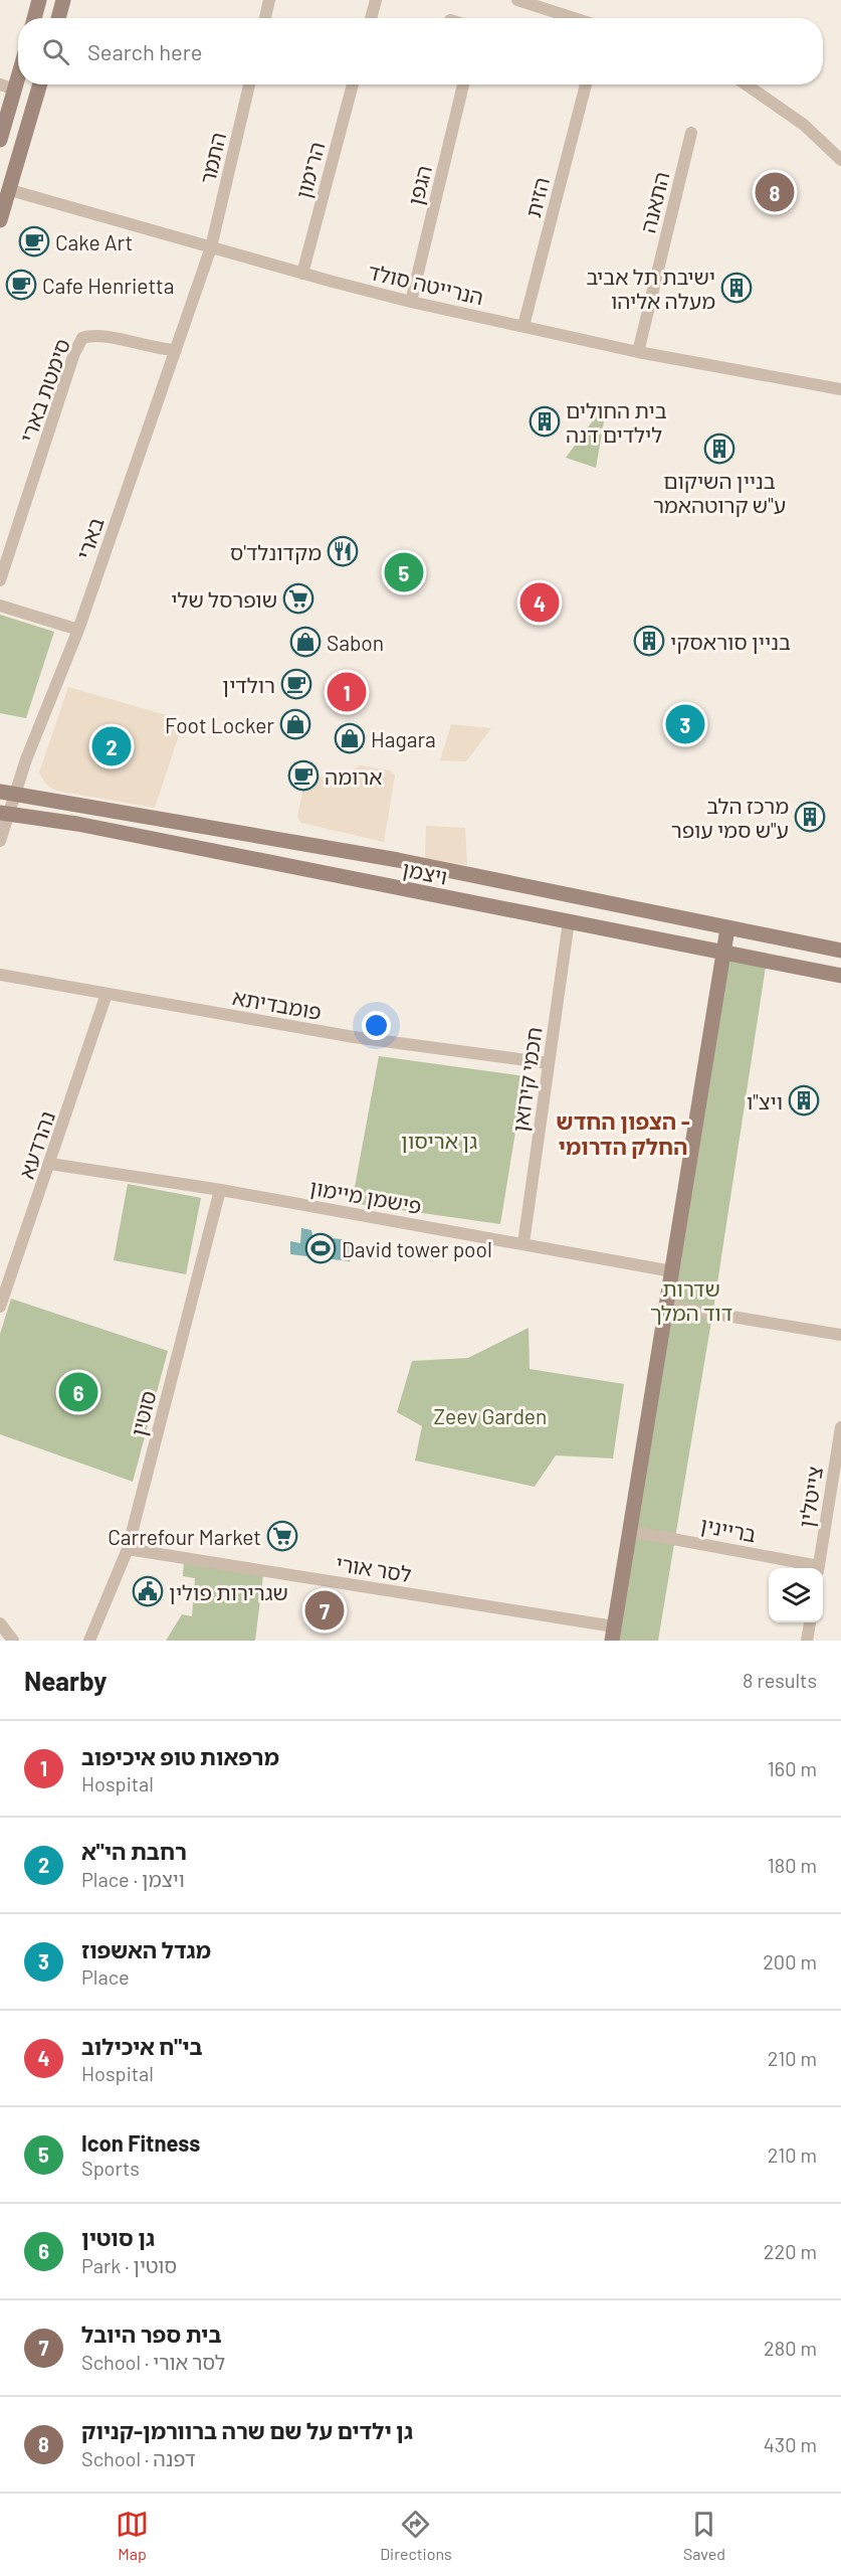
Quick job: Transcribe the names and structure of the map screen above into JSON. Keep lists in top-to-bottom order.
{
  "streets": {
    "street": [
      "התמר",
      "הרימון",
      "הגפן",
      "הזית",
      "התאנה",
      "הנרייטה סולד",
      "סימטת בארי",
      "בארי",
      "ויצמן",
      "פומבדיתא",
      "חכמי קירואן",
      "נהרדעא",
      "פישמן מיימון",
      "סוטין",
      "צייטלין",
      "בריינין",
      "לסר אורי"
    ]
  },
  "crossings": [
    ["התמר", "הנרייטה סולד"],
    ["התמר", "בארי"],
    ["הרימון", "הנרייטה סולד"],
    ["הגפן", "הנרייטה סולד"],
    ["הזית", "הנרייטה סולד"],
    ["התאנה", "הנרייטה סולד"],
    ["הנרייטה סולד", "בארי"],
    ["סימטת בארי", "בארי"],
    ["בארי", "ויצמן"],
    ["ויצמן", "חכמי קירואן"],
    ["פומבדיתא", "חכמי קירואן"],
    ["פומבדיתא", "נהרדעא"],
    ["חכמי קירואן", "פישמן מיימון"],
    ["נהרדעא", "פישמן מיימון"],
    ["פישמן מיימון", "סוטין"],
    ["סוטין", "לסר אורי"]
  ],
  "districts": ["הצפון החדש - החלק הדרומי"],
  "parks": ["גן אריסון", "שדרות דוד המלך", "Zeev Garden"],
  "places": {
    "cafe": [
      "Cake Art",
      "Cafe Henrietta",
      "רולדין",
      "ארומה"
    ],
    "building": [
      "ישיבת תל אביב מעלה אליהו",
      "בית החולים לילדים דנה",
      "בניין השיקום ע\"ש קרוטהאמר",
      "בניין סוראסקי",
      "מרכז הלב ע\"ש סמי עופר",
      "ויצ\"ו"
    ],
    "restaurant": ["מקדונלד'ס"],
    "supermarket": ["שופרסל שלי", "Carrefour Market"],
    "shop": ["Sabon", "Foot Locker", "Hagara"],
    "sports": ["David tower pool"],
    "public building": ["שגרירות פולין"]
  },
  "page": {
    "search": "Search here",
    "pins": [
      "8",
      "5",
      "4",
      "1",
      "3",
      "2",
      "6",
      "7"
    ],
    "heading": ["Nearby", "8 results"],
    "list": [
      {
        "mark": "1",
        "name": "מרפאות טופ איכיפוב",
        "note": "Hospital",
        "value": "160 m"
      },
      {
        "mark": "2",
        "name": "רחבת הי\"א",
        "note": "Place · ויצמן",
        "value": "180 m"
      },
      {
        "mark": "3",
        "name": "מגדל האשפוז",
        "note": "Place",
        "value": "200 m"
      },
      {
        "mark": "4",
        "name": "בי\"ח איכילוב",
        "note": "Hospital",
        "value": "210 m"
      },
      {
        "mark": "5",
        "name": "Icon Fitness",
        "note": "Sports",
        "value": "210 m"
      },
      {
        "mark": "6",
        "name": "גן סוטין",
        "note": "Park · סוטין",
        "value": "220 m"
      },
      {
        "mark": "7",
        "name": "בית ספר היובל",
        "note": "School · לסר אורי",
        "value": "280 m"
      },
      {
        "mark": "8",
        "name": "גן ילדים על שם שרה ברוורמן-קניוק",
        "note": "School · דפנה",
        "value": "430 m"
      }
    ],
    "nav": ["Map", "Directions", "Saved"]
  }
}
